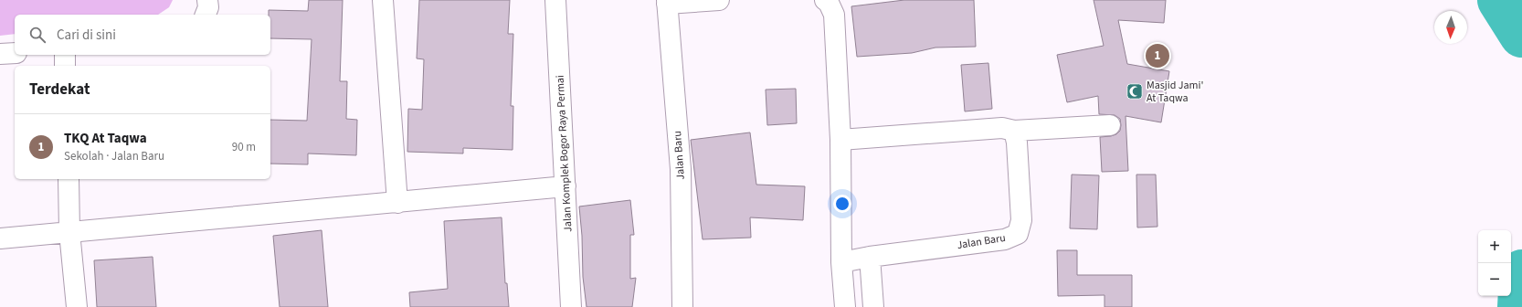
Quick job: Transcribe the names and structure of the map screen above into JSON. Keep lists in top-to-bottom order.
{
  "streets": {
    "street": ["Jalan Komplek Bogor Raya Permai", "Jalan Baru"]
  },
  "places": {
    "mosque": ["Masjid Jami' At Taqwa"]
  },
  "north": "bottom",
  "page": {
    "search": "Cari di sini",
    "pins": "1",
    "heading": "Terdekat",
    "list": [
      {
        "mark": "1",
        "name": "TKQ At Taqwa",
        "note": "Sekolah · Jalan Baru",
        "value": "90 m"
      }
    ],
    "map_buttons": ["+", "−"]
  }
}
